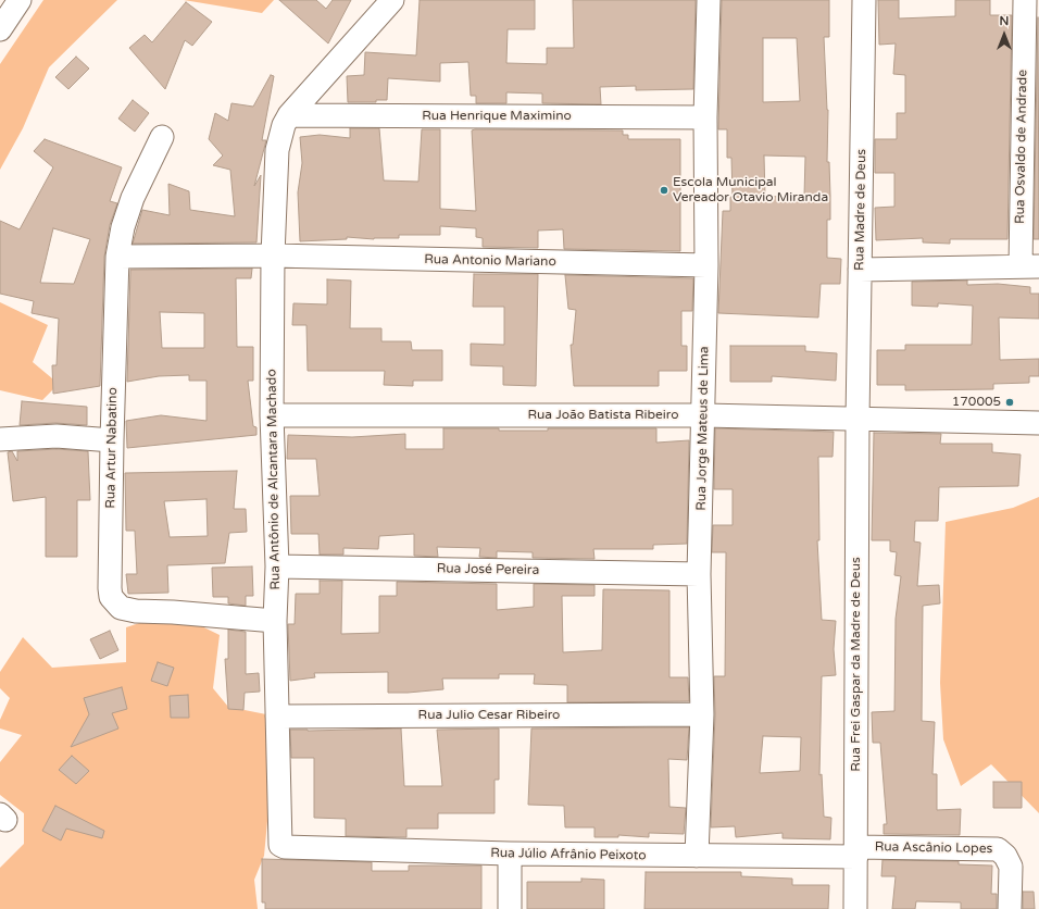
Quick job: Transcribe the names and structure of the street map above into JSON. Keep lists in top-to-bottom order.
{
  "streets": {
    "street": [
      "Rua Henrique Maximino",
      "Rua Osvaldo de Andrade",
      "Rua Madre de Deus",
      "Rua Antonio Mariano",
      "Rua João Batista Ribeiro",
      "Rua Jorge Mateus de Lima",
      "Rua Artur Nabatino",
      "Rua Antônio de Alcantara Machado",
      "Rua José Pereira",
      "Rua Frei Gaspar da Madre de Deus",
      "Rua Julio Cesar Ribeiro",
      "Rua Ascânio Lopes",
      "Rua Júlio Afrânio Peixoto"
    ]
  },
  "crossings": [
    ["Rua Henrique Maximino", "Rua Jorge Mateus de Lima"],
    ["Rua Henrique Maximino", "Rua Antônio de Alcantara Machado"],
    ["Rua Madre de Deus", "Rua João Batista Ribeiro"],
    ["Rua Madre de Deus", "Rua Frei Gaspar da Madre de Deus"],
    ["Rua Antonio Mariano", "Rua Jorge Mateus de Lima"],
    ["Rua Antonio Mariano", "Rua Artur Nabatino"],
    ["Rua Antonio Mariano", "Rua Antônio de Alcantara Machado"],
    ["Rua João Batista Ribeiro", "Rua Jorge Mateus de Lima"],
    ["Rua João Batista Ribeiro", "Rua Antônio de Alcantara Machado"],
    ["Rua João Batista Ribeiro", "Rua Frei Gaspar da Madre de Deus"],
    ["Rua Jorge Mateus de Lima", "Rua José Pereira"],
    ["Rua Jorge Mateus de Lima", "Rua Julio Cesar Ribeiro"],
    ["Rua Jorge Mateus de Lima", "Rua Júlio Afrânio Peixoto"],
    ["Rua Artur Nabatino", "Rua Antônio de Alcantara Machado"],
    ["Rua Antônio de Alcantara Machado", "Rua José Pereira"],
    ["Rua Antônio de Alcantara Machado", "Rua Julio Cesar Ribeiro"],
    ["Rua Antônio de Alcantara Machado", "Rua Júlio Afrânio Peixoto"],
    ["Rua Frei Gaspar da Madre de Deus", "Rua Ascânio Lopes"],
    ["Rua Frei Gaspar da Madre de Deus", "Rua Júlio Afrânio Peixoto"],
    ["Rua Ascânio Lopes", "Rua Júlio Afrânio Peixoto"]
  ],
  "places": ["Escola Municipal Vereador Otavio Miranda", "170005"],
  "north": "top"
}
